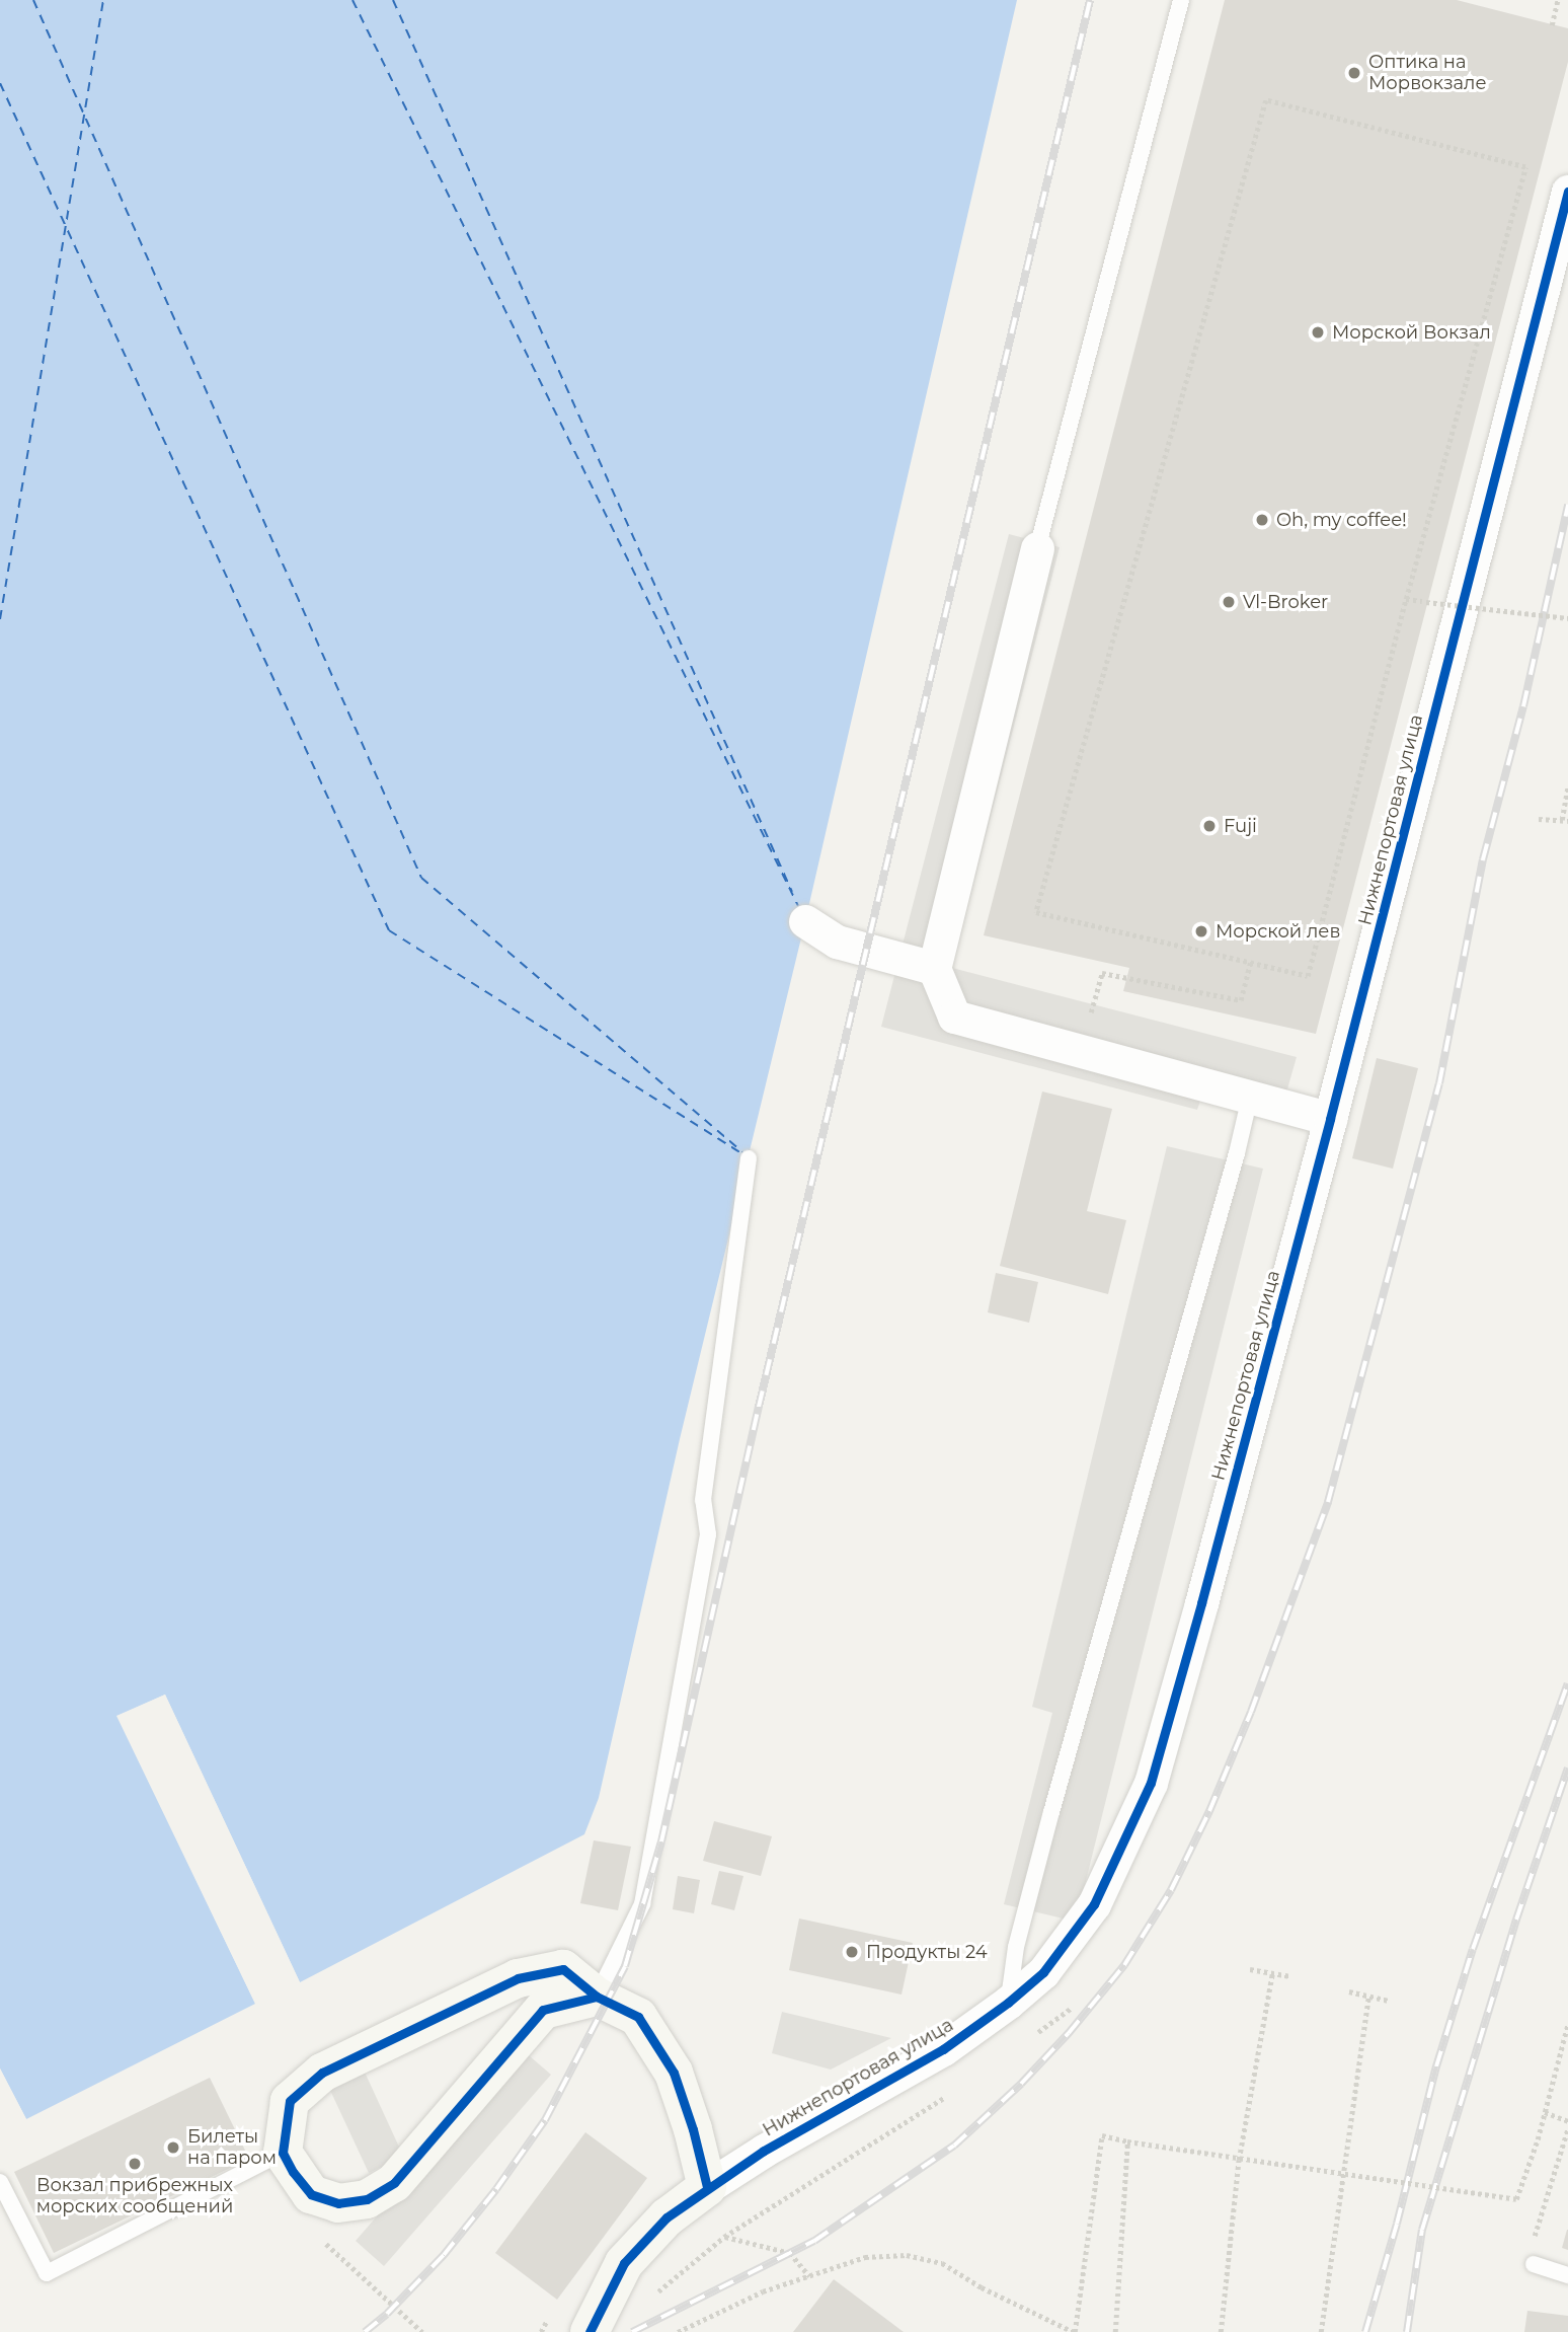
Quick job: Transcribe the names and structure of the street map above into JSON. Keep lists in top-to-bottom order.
{
  "streets": {
    "street": ["Нижнепортовая улица"]
  },
  "places": [
    "Оптика на Морвокзале",
    "Морской Вокзал",
    "Oh, my coffee!",
    "Vl-Broker",
    "Fuji",
    "Морской лев",
    "Продукты 24",
    "Билеты на паром",
    "Вокзал прибрежных морских сообщений"
  ]
}
